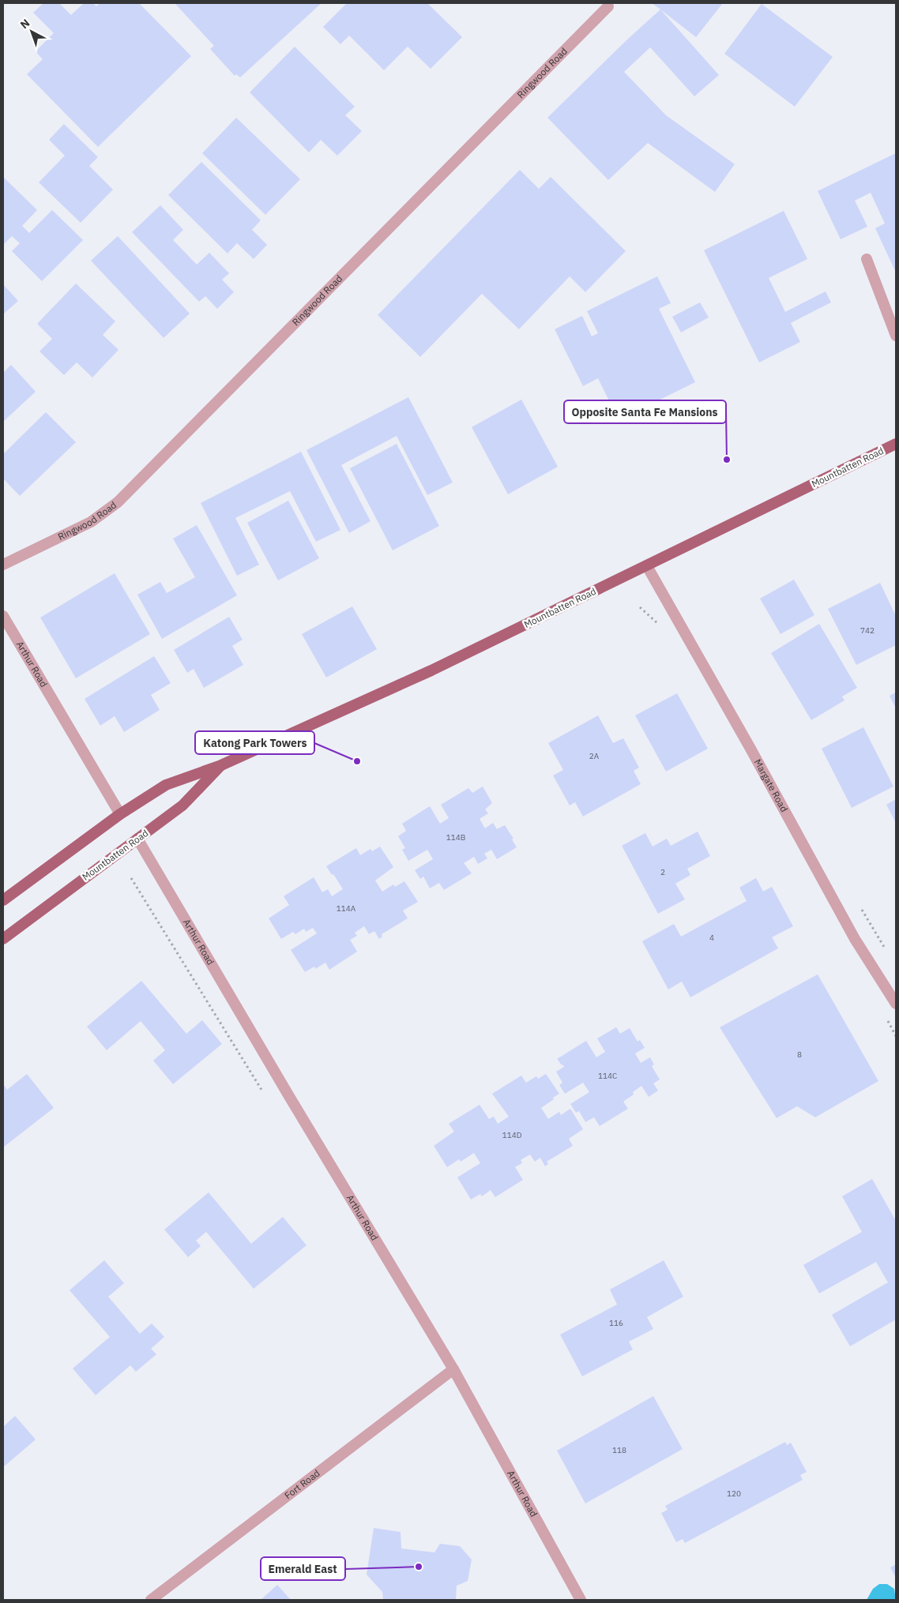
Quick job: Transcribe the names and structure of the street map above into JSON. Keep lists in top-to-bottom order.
{
  "streets": {
    "main road": ["Mountbatten Road"],
    "street": [
      "Ringwood Road",
      "Arthur Road",
      "Margate Road",
      "Fort Road"
    ]
  },
  "crossings": [
    ["Mountbatten Road", "Arthur Road"],
    ["Mountbatten Road", "Margate Road"],
    ["Arthur Road", "Fort Road"]
  ],
  "places": ["Opposite Santa Fe Mansions", "Katong Park Towers", "Emerald East"],
  "house_numbers": [
    "742",
    "2A",
    "114B",
    "2",
    "114A",
    "4",
    "8",
    "114C",
    "114D",
    "116",
    "118",
    "120"
  ],
  "north": "top left"
}
